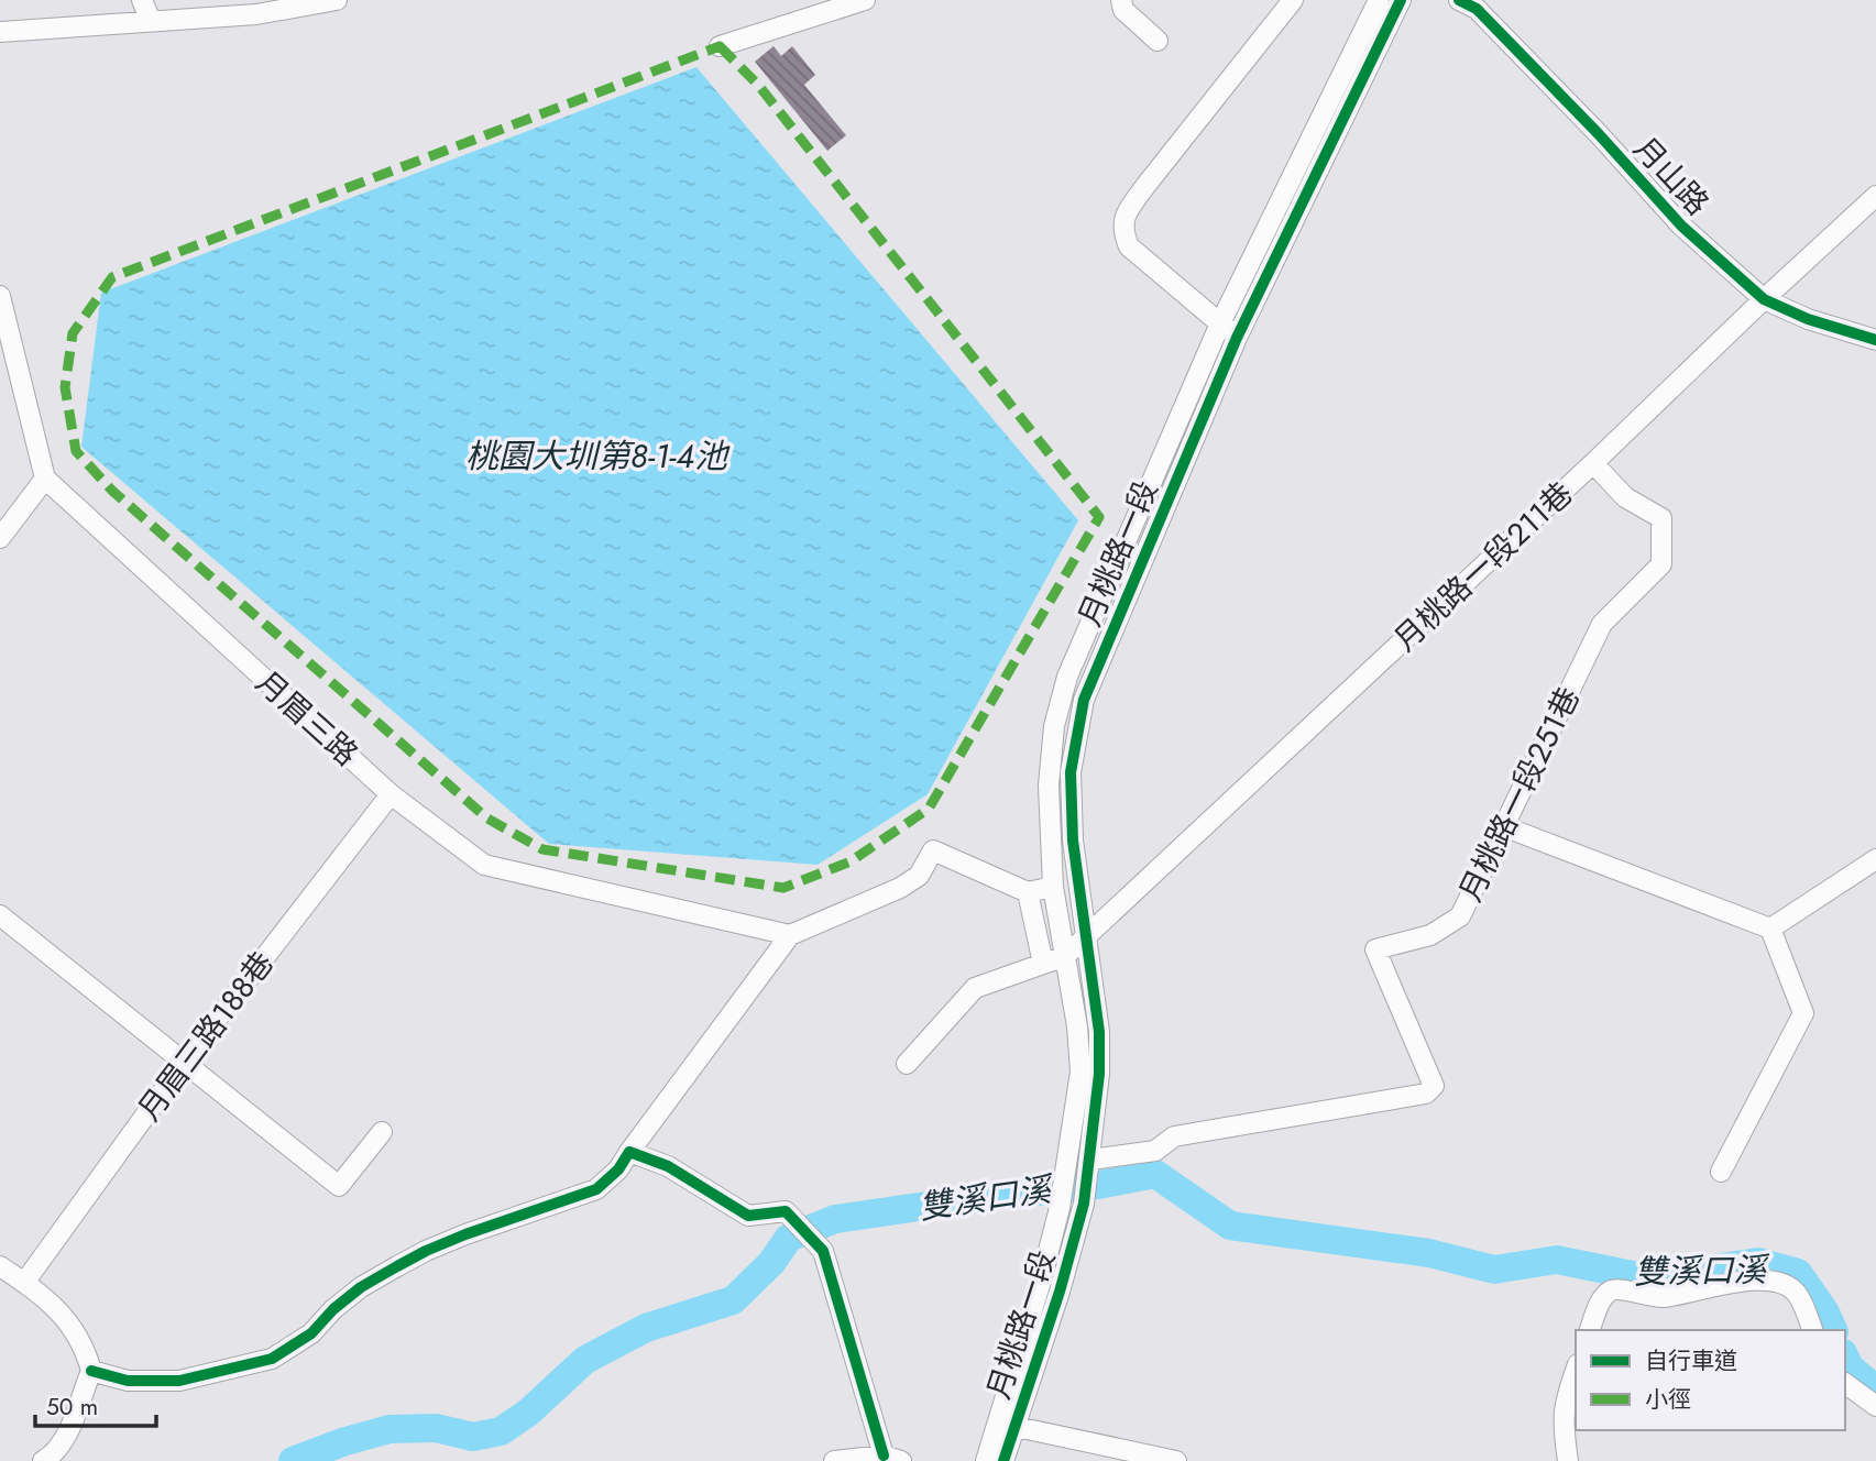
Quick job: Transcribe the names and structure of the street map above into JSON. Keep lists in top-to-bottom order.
{
  "streets": {
    "street": [
      "月山路",
      "月桃路一段",
      "月桃路一段211巷",
      "月眉三路",
      "月桃路一段251巷",
      "月眉三路188巷"
    ]
  },
  "crossings": [
    ["月山路", "月桃路一段211巷"],
    ["月桃路一段", "月桃路一段211巷"],
    ["月桃路一段", "月桃路一段251巷"],
    ["月桃路一段211巷", "月桃路一段251巷"],
    ["月眉三路", "月眉三路188巷"]
  ],
  "water": ["桃園大圳第8-1-4池", "雙溪口溪"],
  "legend": ["自行車道", "小徑"],
  "scale_bar": "50 m"
}
